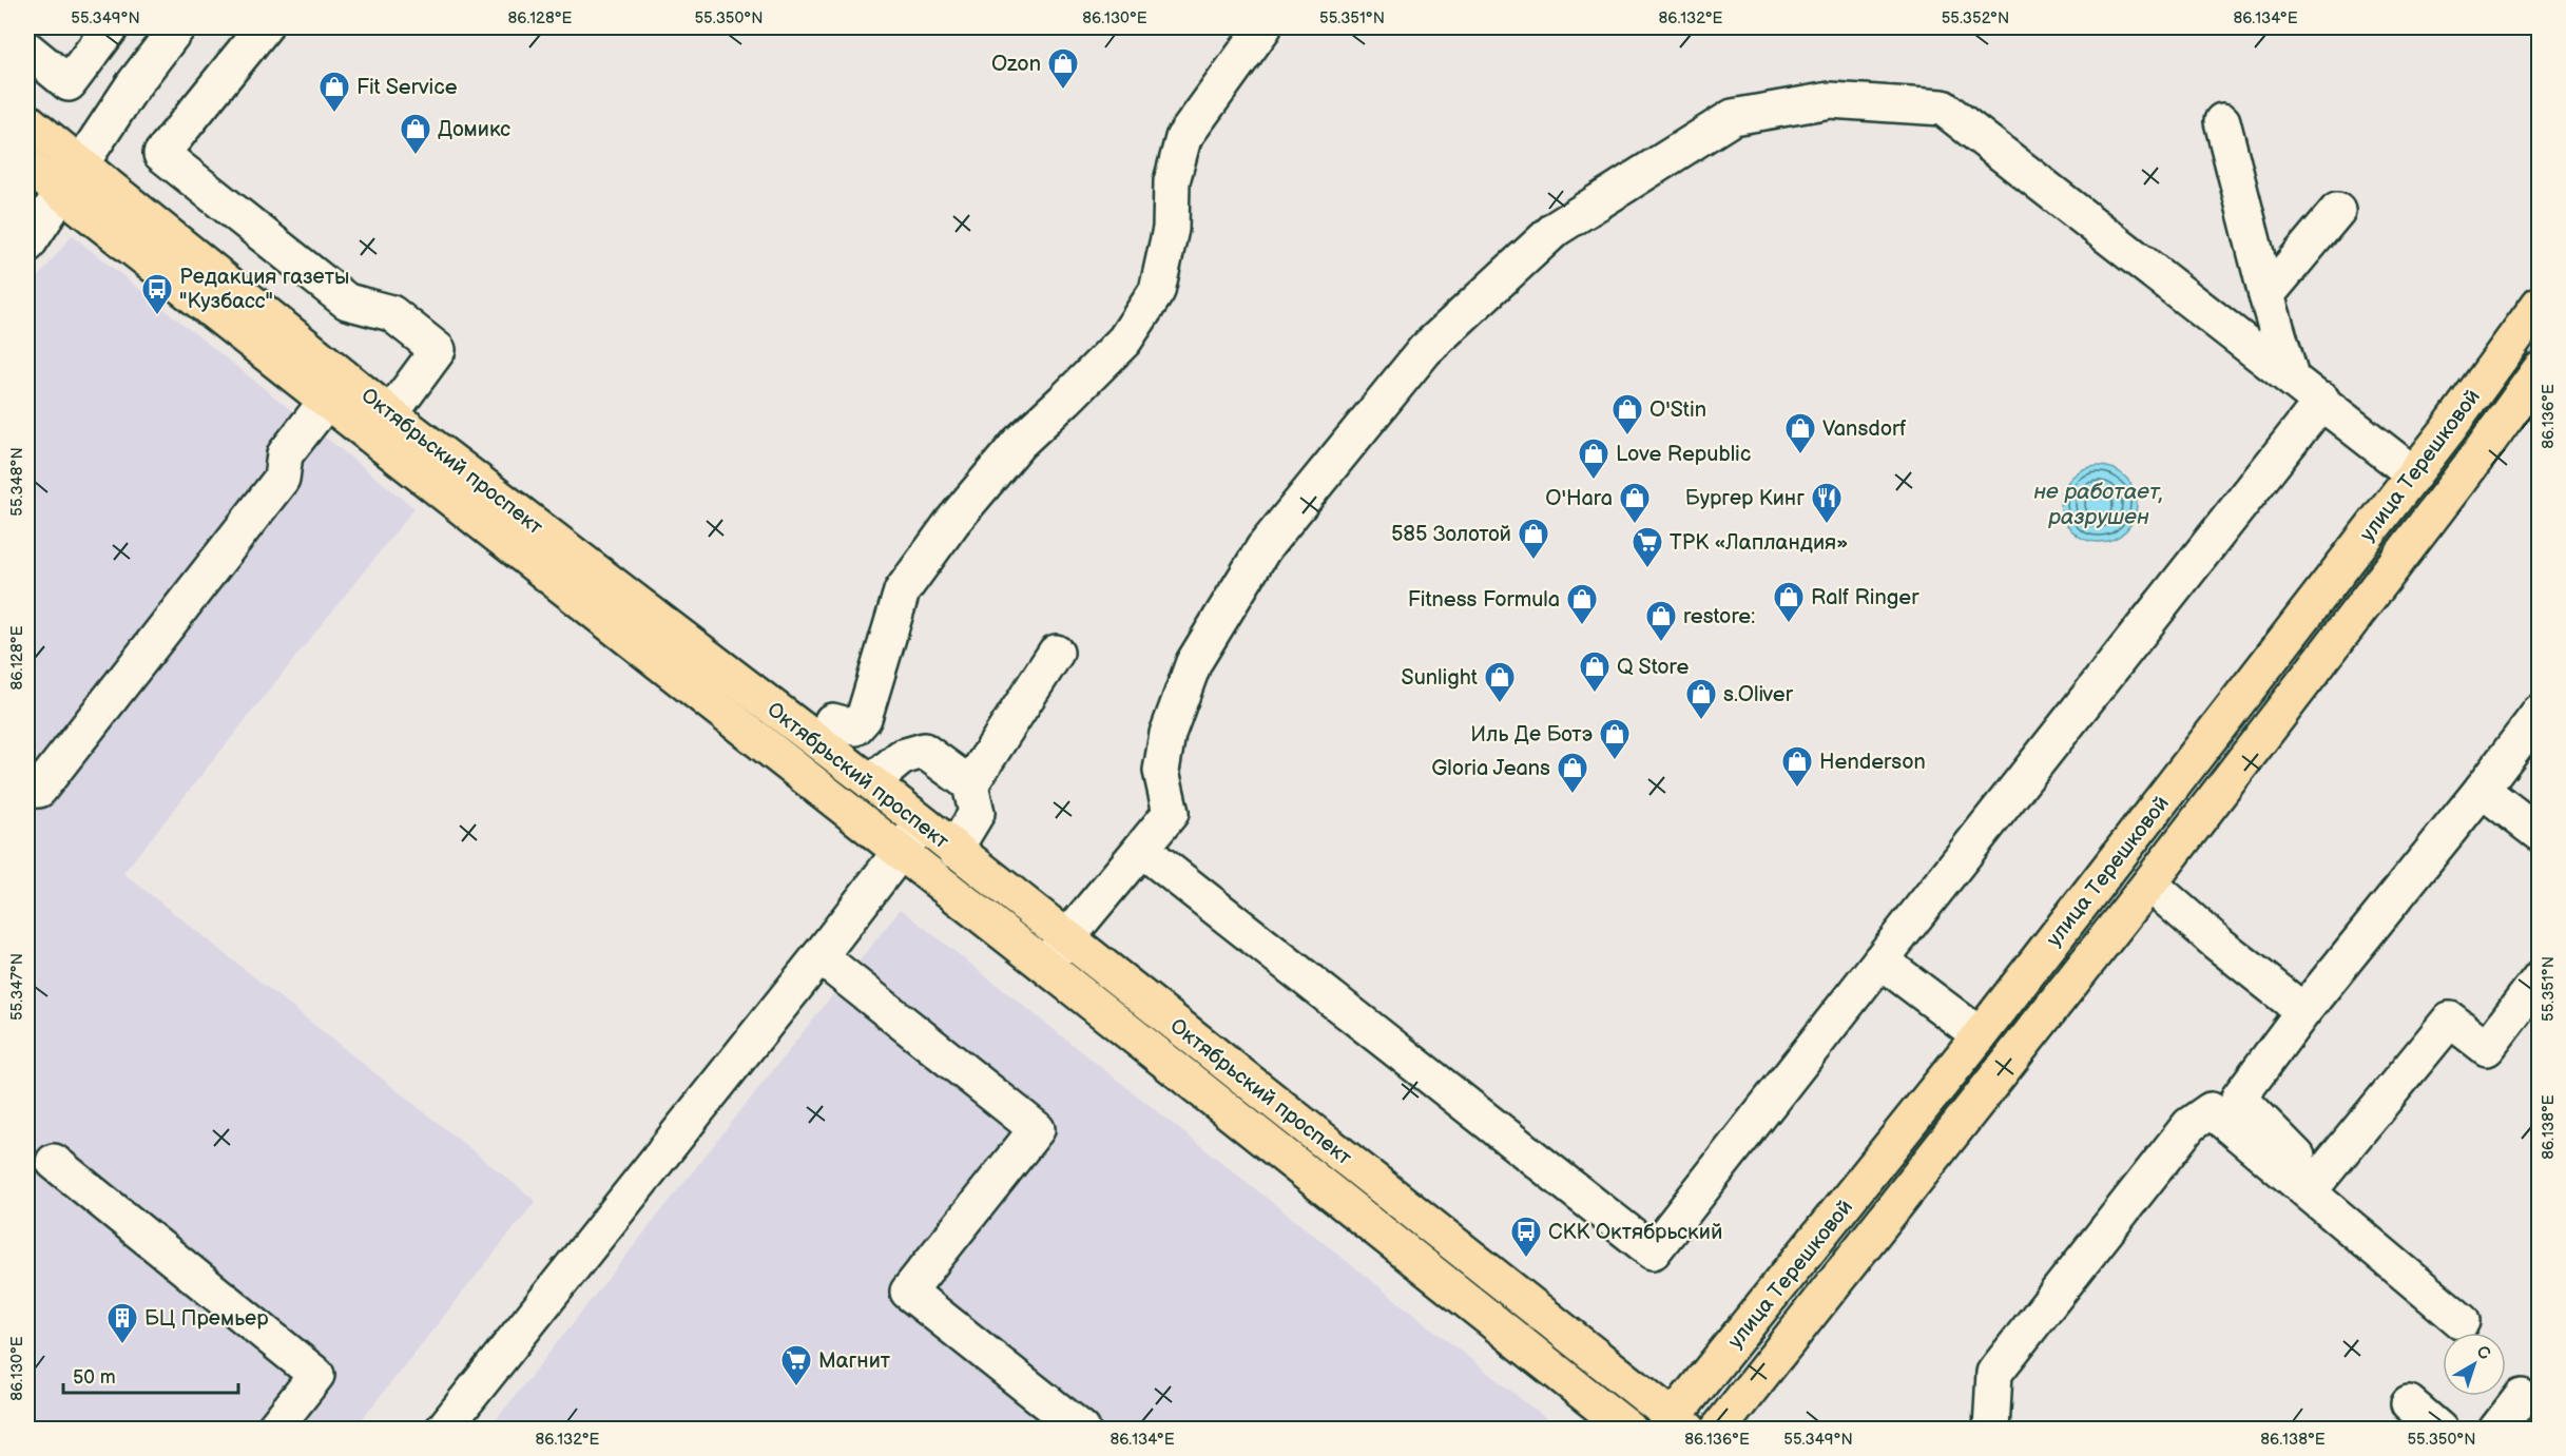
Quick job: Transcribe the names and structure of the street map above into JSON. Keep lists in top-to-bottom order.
{
  "streets": {
    "main road": ["Октябрьский проспект", "улица Терешковой"]
  },
  "crossings": [
    ["Октябрьский проспект", "улица Терешковой"]
  ],
  "water": ["не работает, разрушен"],
  "places": {
    "shop": [
      "Ozon",
      "Fit Service",
      "Домикс",
      "O'Stin",
      "Vansdorf",
      "Love Republic",
      "O'Hara",
      "585 Золотой",
      "Ralf Ringer",
      "Fitness Formula",
      "restore:",
      "Q Store",
      "Sunlight",
      "s.Oliver",
      "Иль Де Ботэ",
      "Henderson",
      "Gloria Jeans"
    ],
    "bus stop": ["Редакция газеты \"Кузбасс\"", "СКК Октябрьский"],
    "restaurant": ["Бургер Кинг"],
    "supermarket": ["ТРК «Лапландия»", "Магнит"],
    "building": ["БЦ Премьер"]
  },
  "scale_bar": "50 m",
  "north": "top right",
  "coordinates": [
    "55.349°N",
    "86.128°E",
    "55.350°N",
    "86.130°E",
    "55.351°N",
    "86.132°E",
    "55.352°N",
    "86.134°E",
    "86.136°E",
    "55.348°N",
    "55.347°N",
    "86.138°E"
  ]
}
